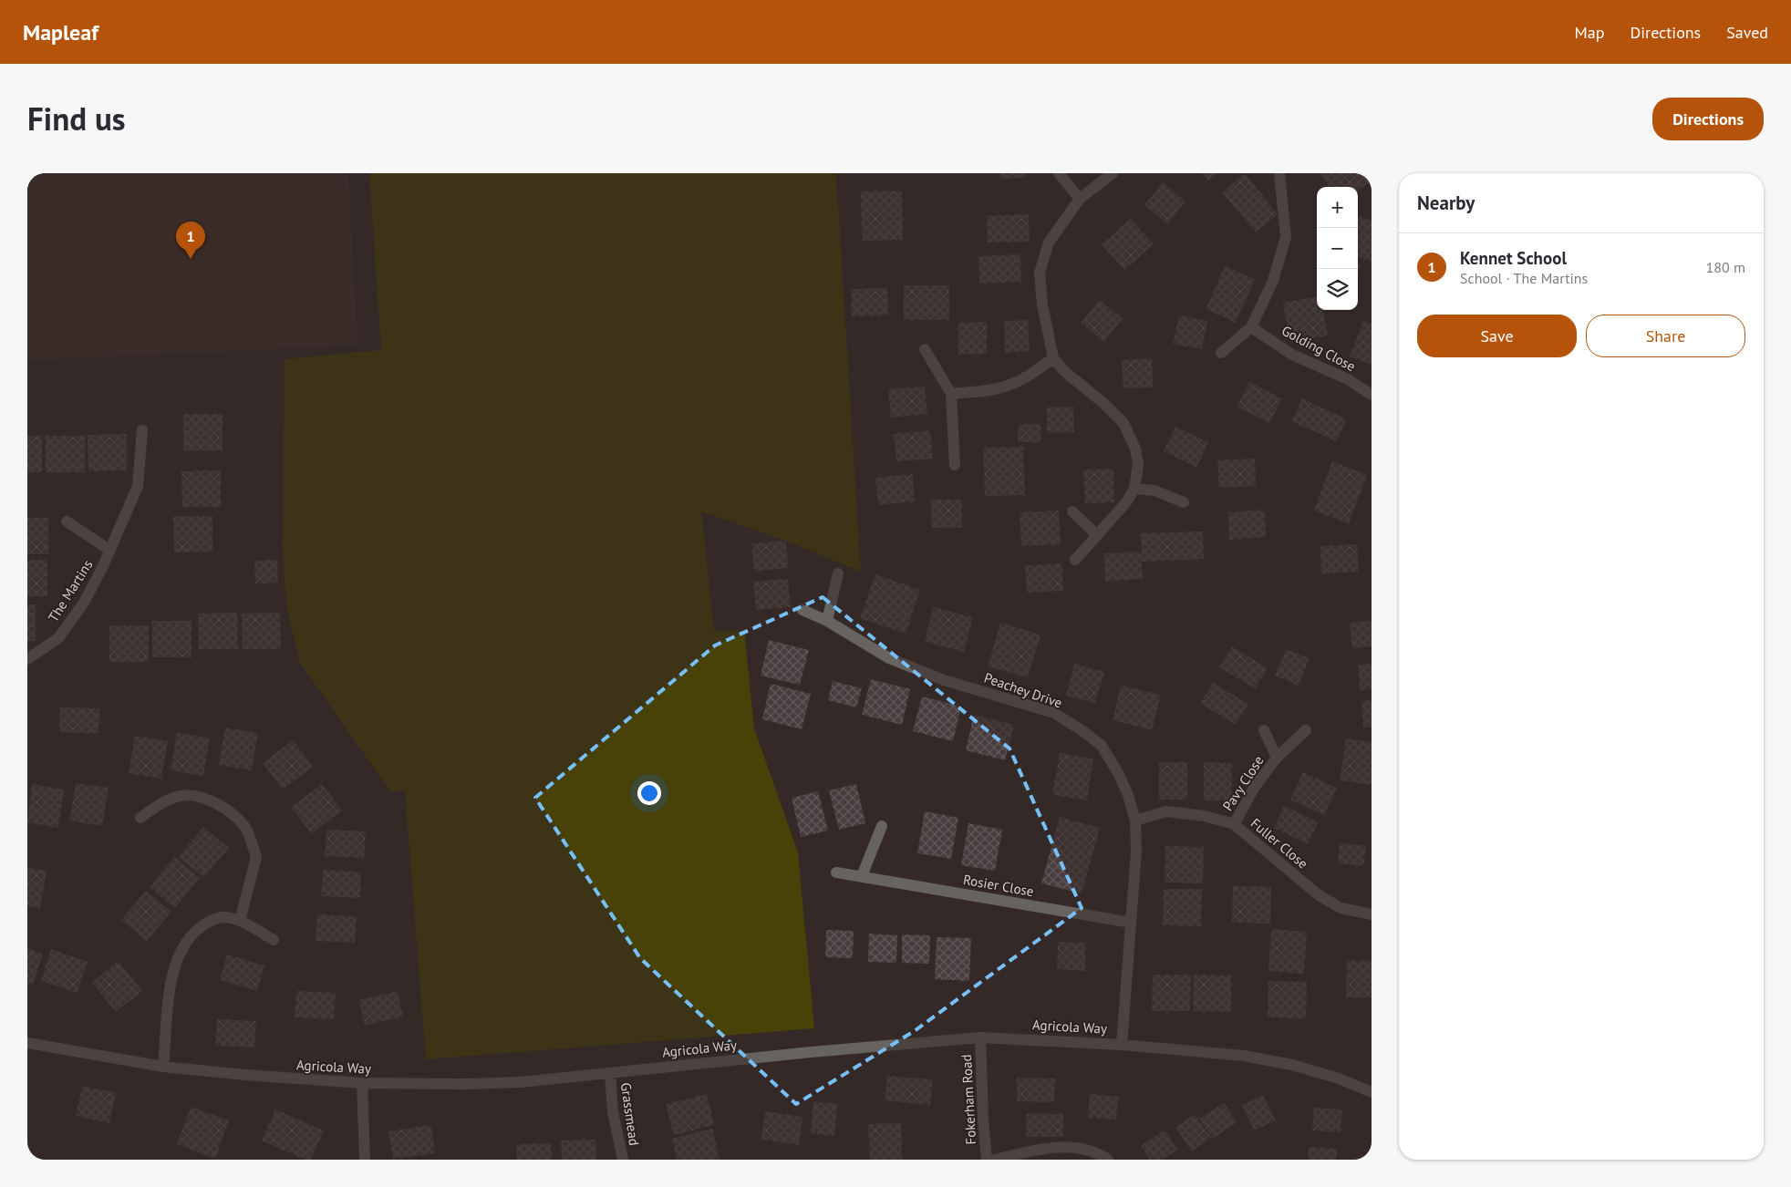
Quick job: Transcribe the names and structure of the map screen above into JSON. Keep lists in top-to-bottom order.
{
  "streets": {
    "street": [
      "Golding Close",
      "The Martins",
      "Peachey Drive",
      "Pavy Close",
      "Fuller Close",
      "Rosier Close",
      "Agricola Way",
      "Fokerham Road",
      "Grassmead"
    ]
  },
  "crossings": [
    ["Peachey Drive", "Fuller Close"],
    ["Peachey Drive", "Rosier Close"],
    ["Peachey Drive", "Agricola Way"],
    ["Pavy Close", "Fuller Close"],
    ["Agricola Way", "Fokerham Road"],
    ["Agricola Way", "Grassmead"]
  ],
  "page": {
    "header": "Mapleaf",
    "nav": ["Map", "Directions", "Saved"],
    "title": "Find us",
    "buttons": [
      "Directions",
      ["Save", "Share"]
    ],
    "heading": "Nearby",
    "map_buttons": ["+", "−"],
    "pins": "1",
    "list": [
      {
        "mark": "1",
        "name": "Kennet School",
        "note": "School · The Martins",
        "value": "180 m"
      }
    ]
  }
}
